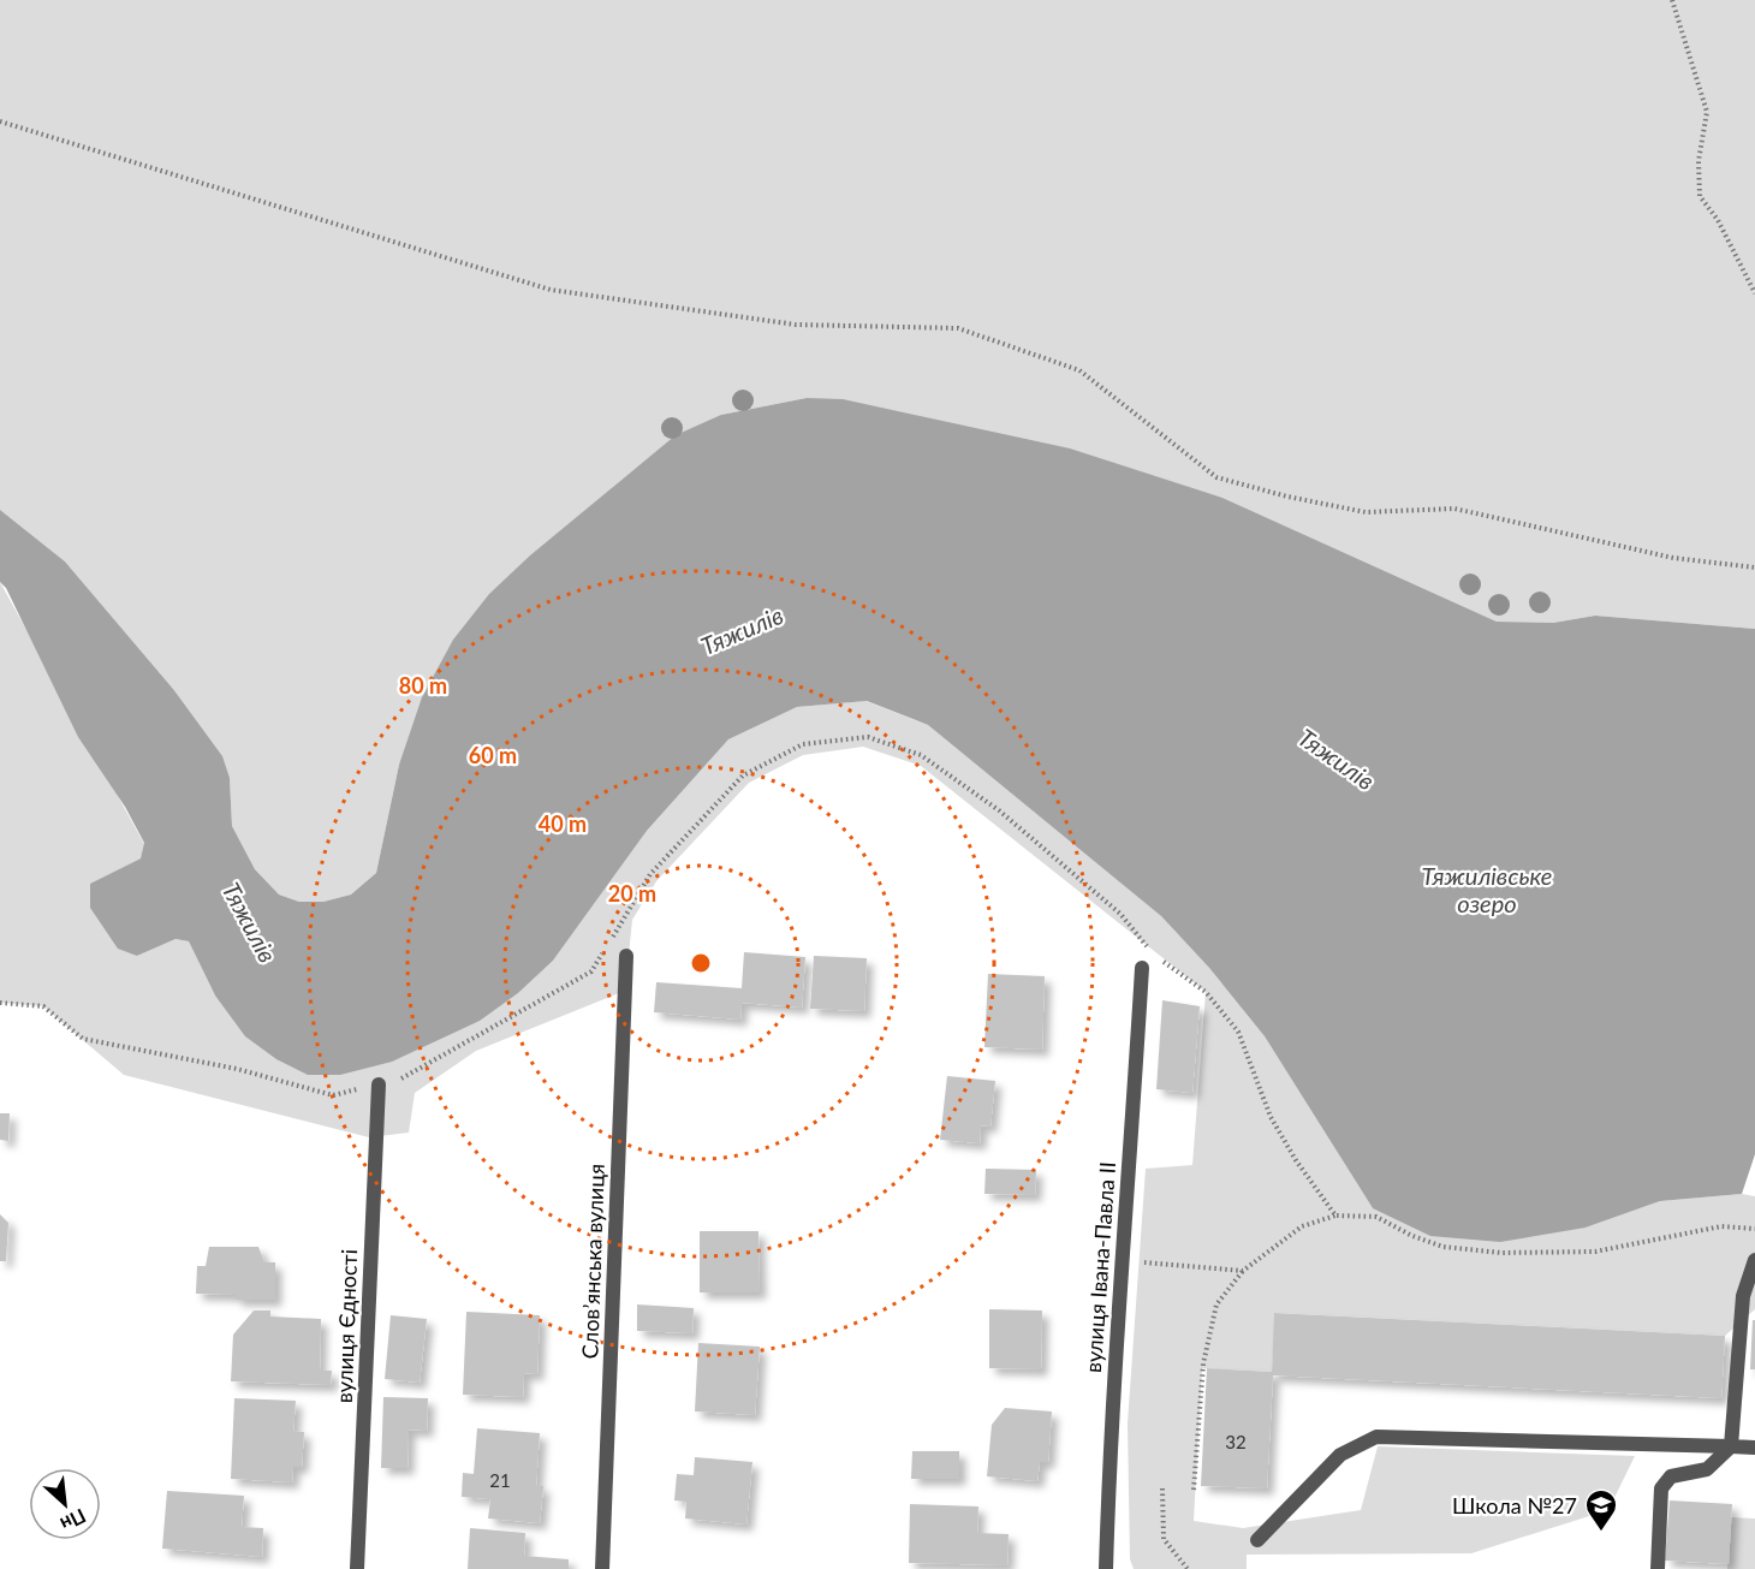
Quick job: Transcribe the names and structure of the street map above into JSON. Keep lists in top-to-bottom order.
{
  "streets": {
    "street": ["Словʼянська вулиця", "вулиця Івана-Павла II", "вулиця Єдності"]
  },
  "water": ["Тяжилів", "Тяжилівське озеро"],
  "places": {
    "school or university": ["Школа №27"]
  },
  "house_numbers": ["32", "21"],
  "north": "bottom right",
  "rings": [
    "80 m",
    "60 m",
    "40 m",
    "20 m"
  ]
}
